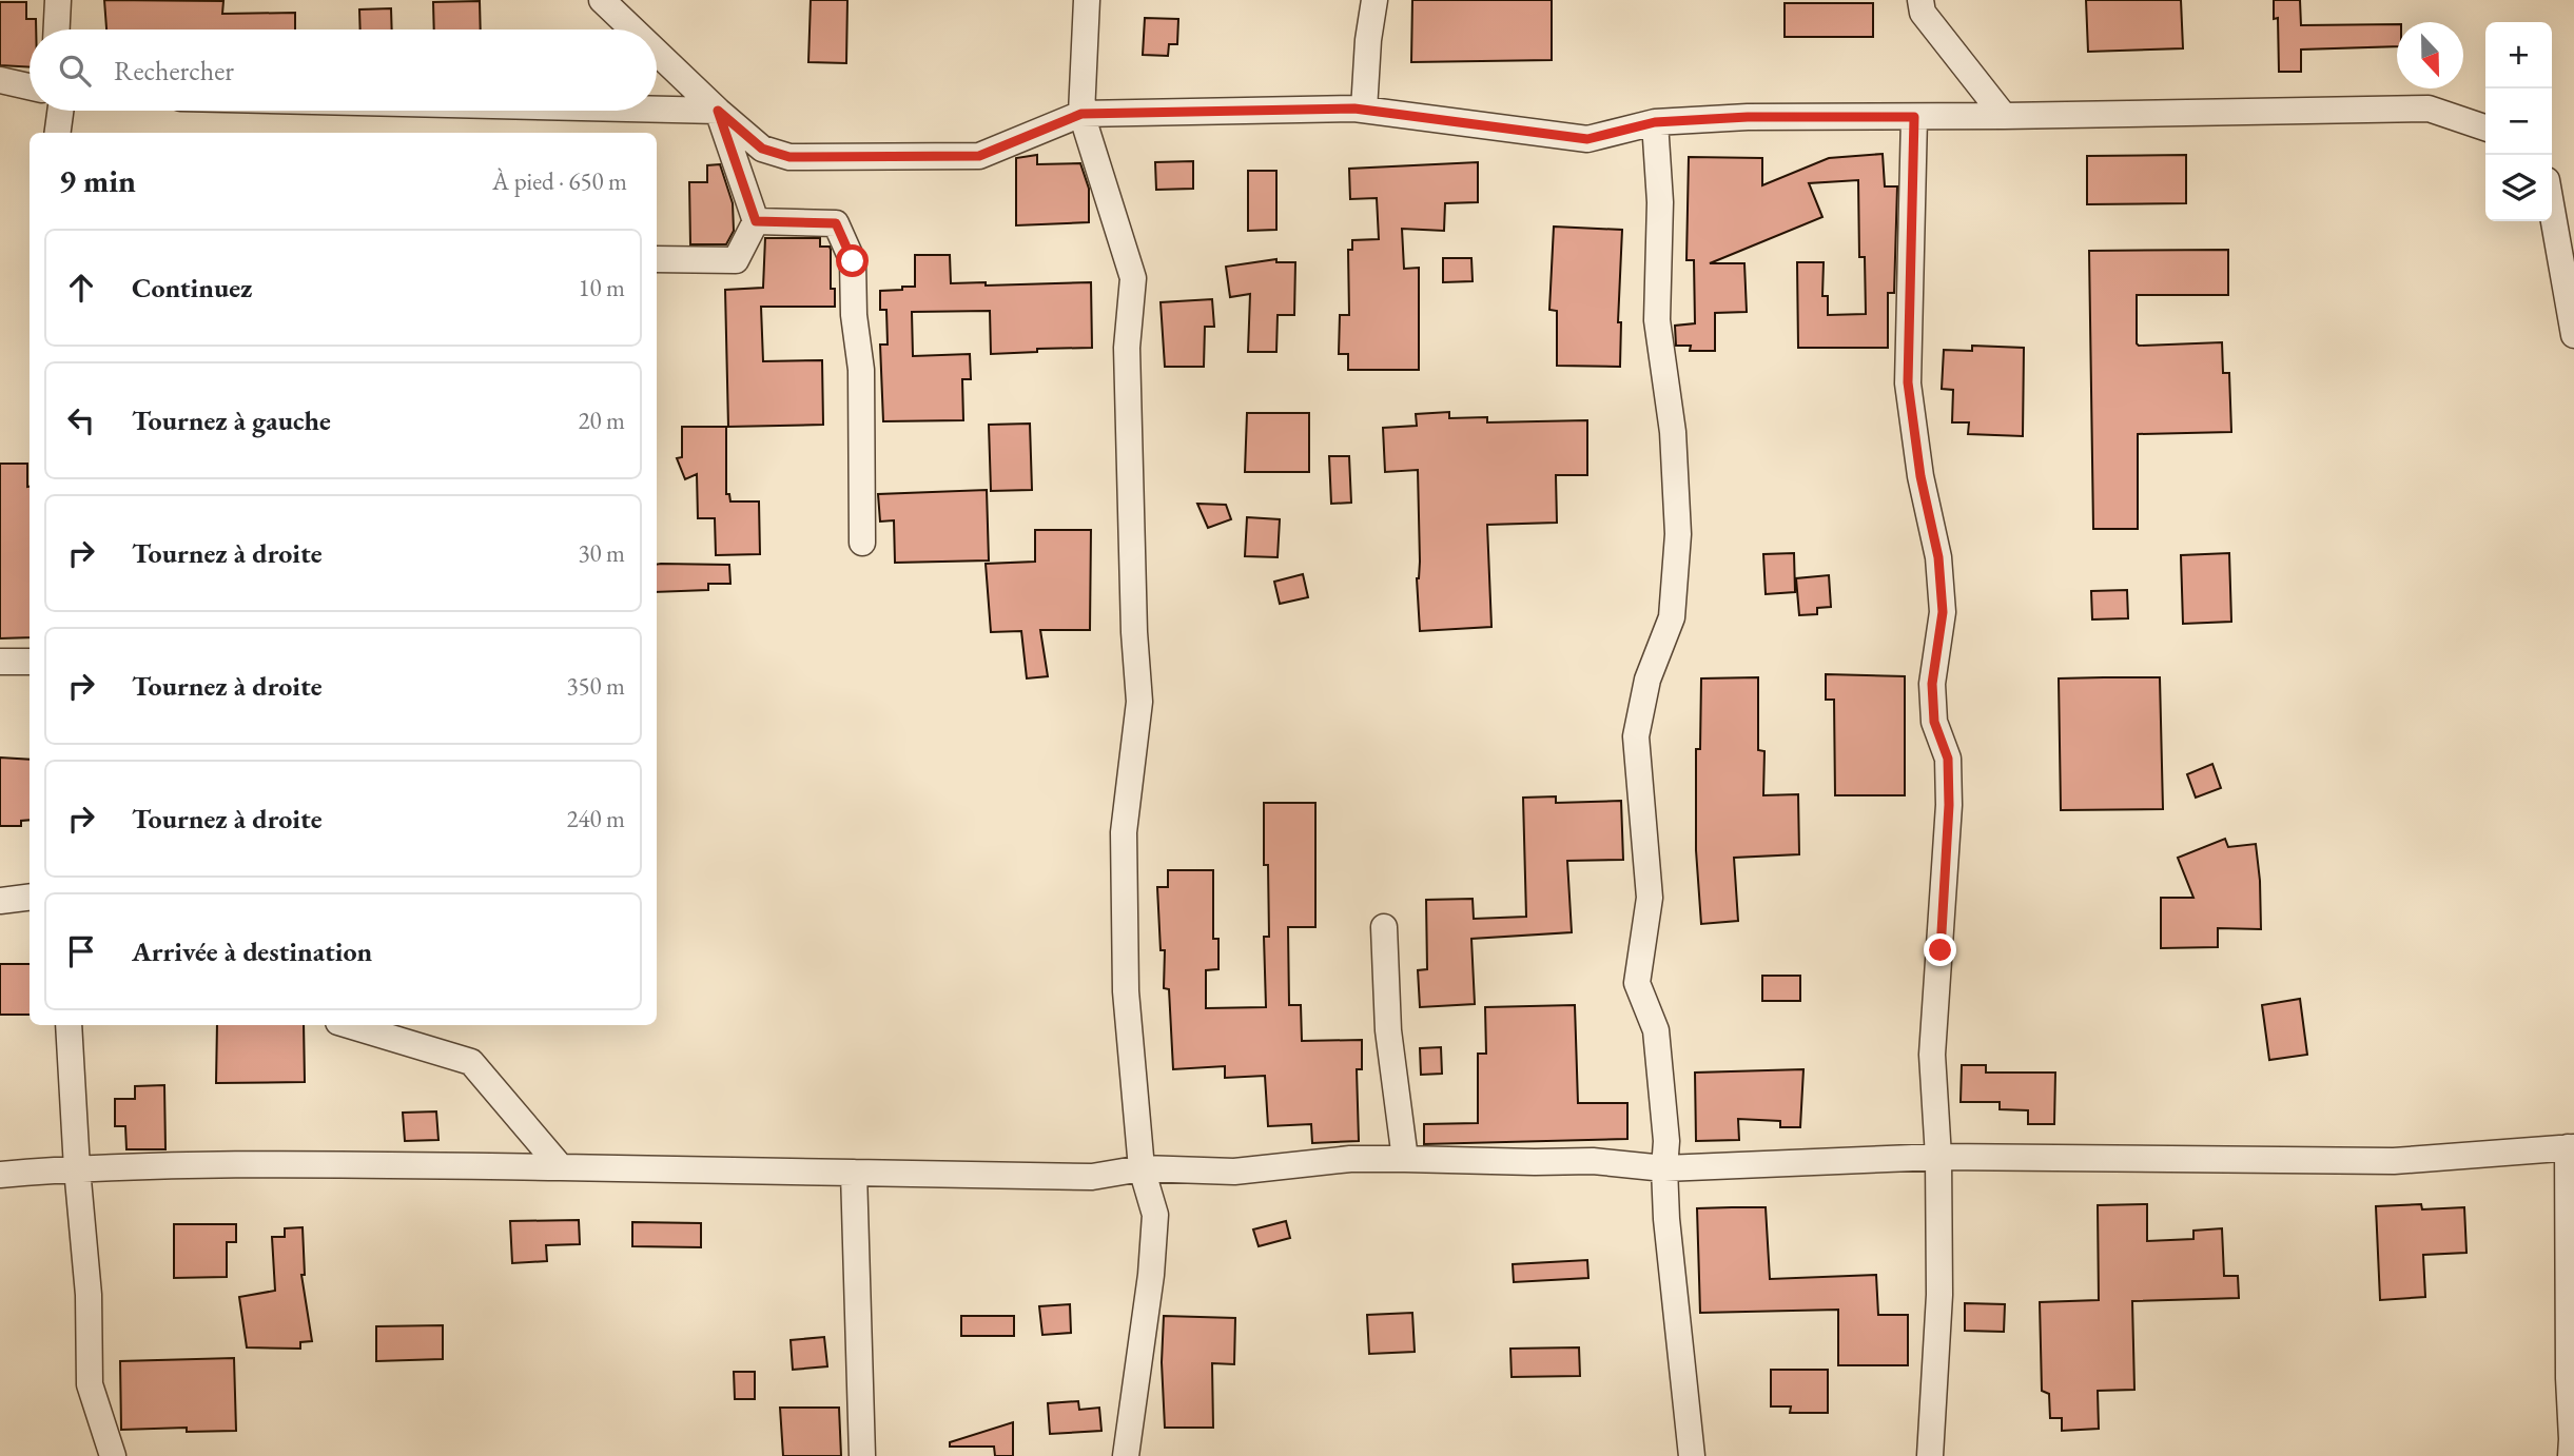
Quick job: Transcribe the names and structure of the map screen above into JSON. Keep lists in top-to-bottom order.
{
  "north": "bottom",
  "page": {
    "map_buttons": ["+", "−"],
    "search": "Rechercher",
    "heading": ["9 min", "À pied · 650 m"],
    "list": [
      ["Continuez", "10 m"],
      ["Tournez à gauche", "20 m"],
      ["Tournez à droite", "30 m"],
      ["Tournez à droite", "350 m"],
      ["Tournez à droite", "240 m"],
      "Arrivée à destination"
    ]
  }
}
